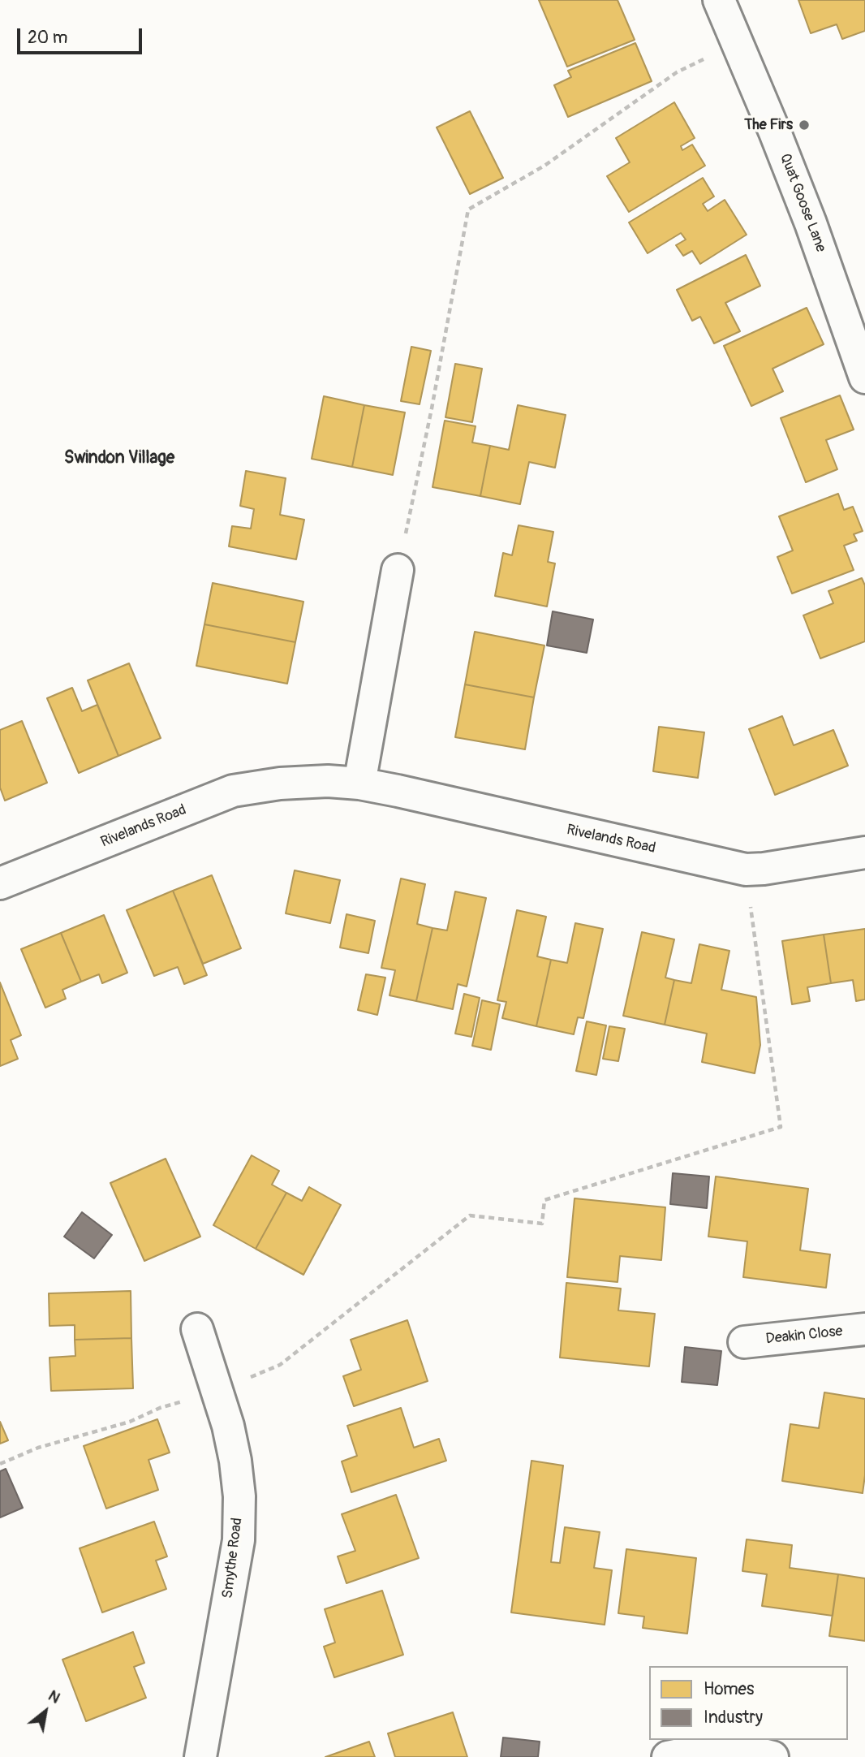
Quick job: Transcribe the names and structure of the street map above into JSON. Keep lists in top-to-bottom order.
{
  "streets": {
    "street": [
      "Quat Goose Lane",
      "Rivelands Road",
      "Deakin Close",
      "Smythe Road"
    ]
  },
  "districts": ["Swindon Village"],
  "places": ["The Firs"],
  "legend": ["Homes", "Industry"],
  "scale_bar": "20 m",
  "north": "top right"
}
